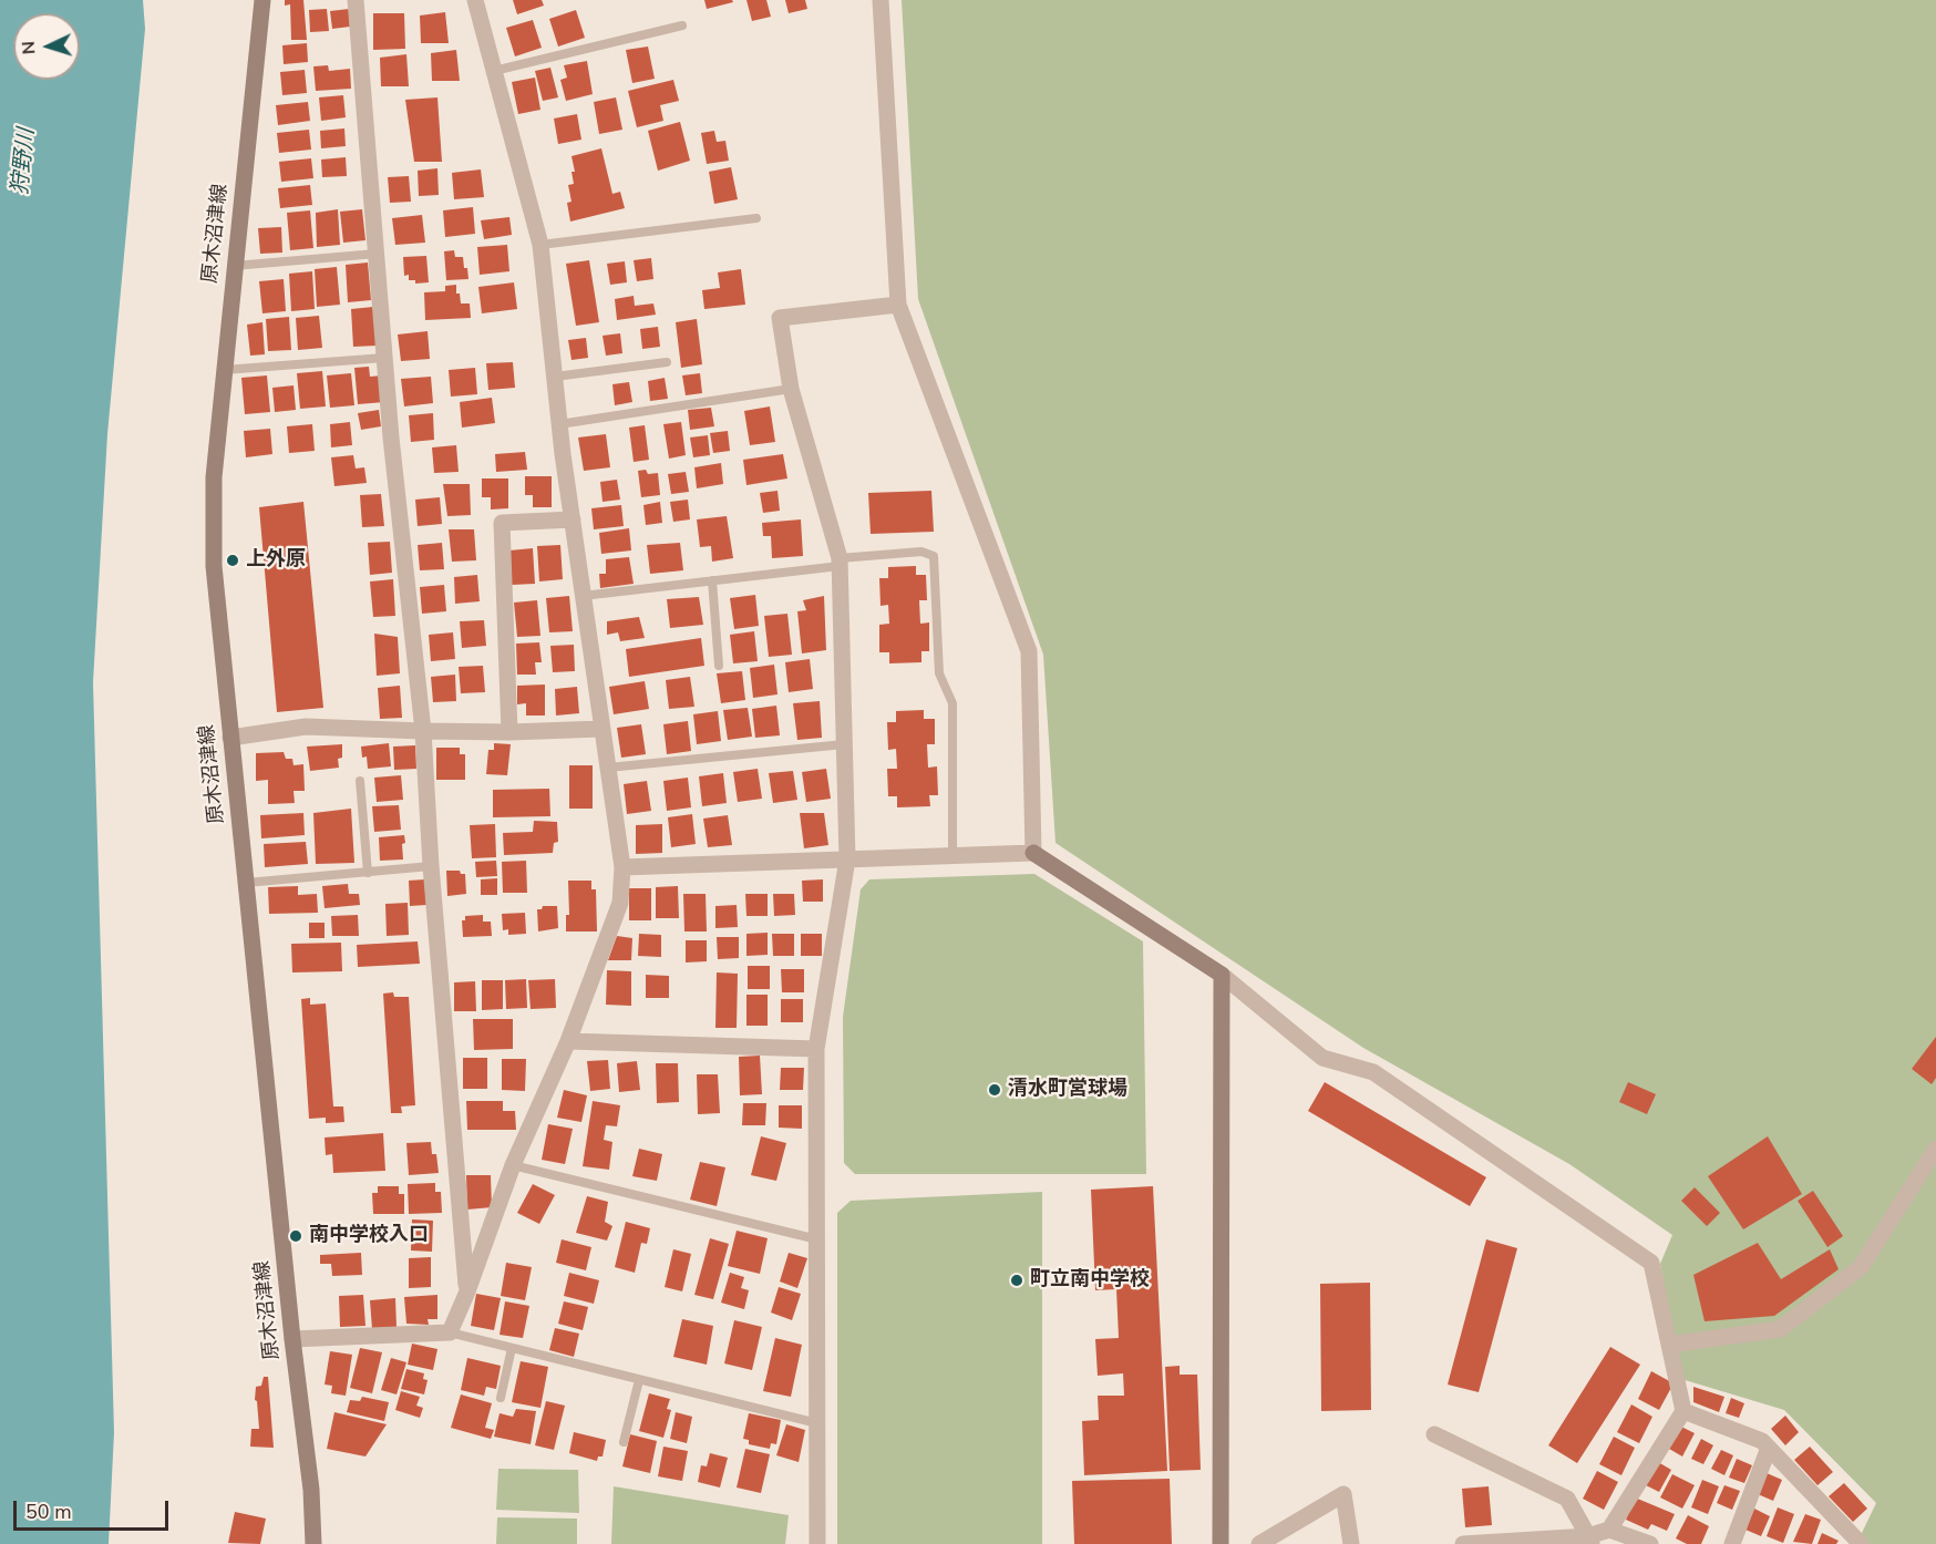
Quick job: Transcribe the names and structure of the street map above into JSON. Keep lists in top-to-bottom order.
{
  "streets": {
    "main road": ["原木沼津線"]
  },
  "water": ["狩野川"],
  "places": [
    "上外原",
    "清水町営球場",
    "南中学校入口",
    "町立南中学校"
  ],
  "scale_bar": "50 m",
  "north": "left"
}
